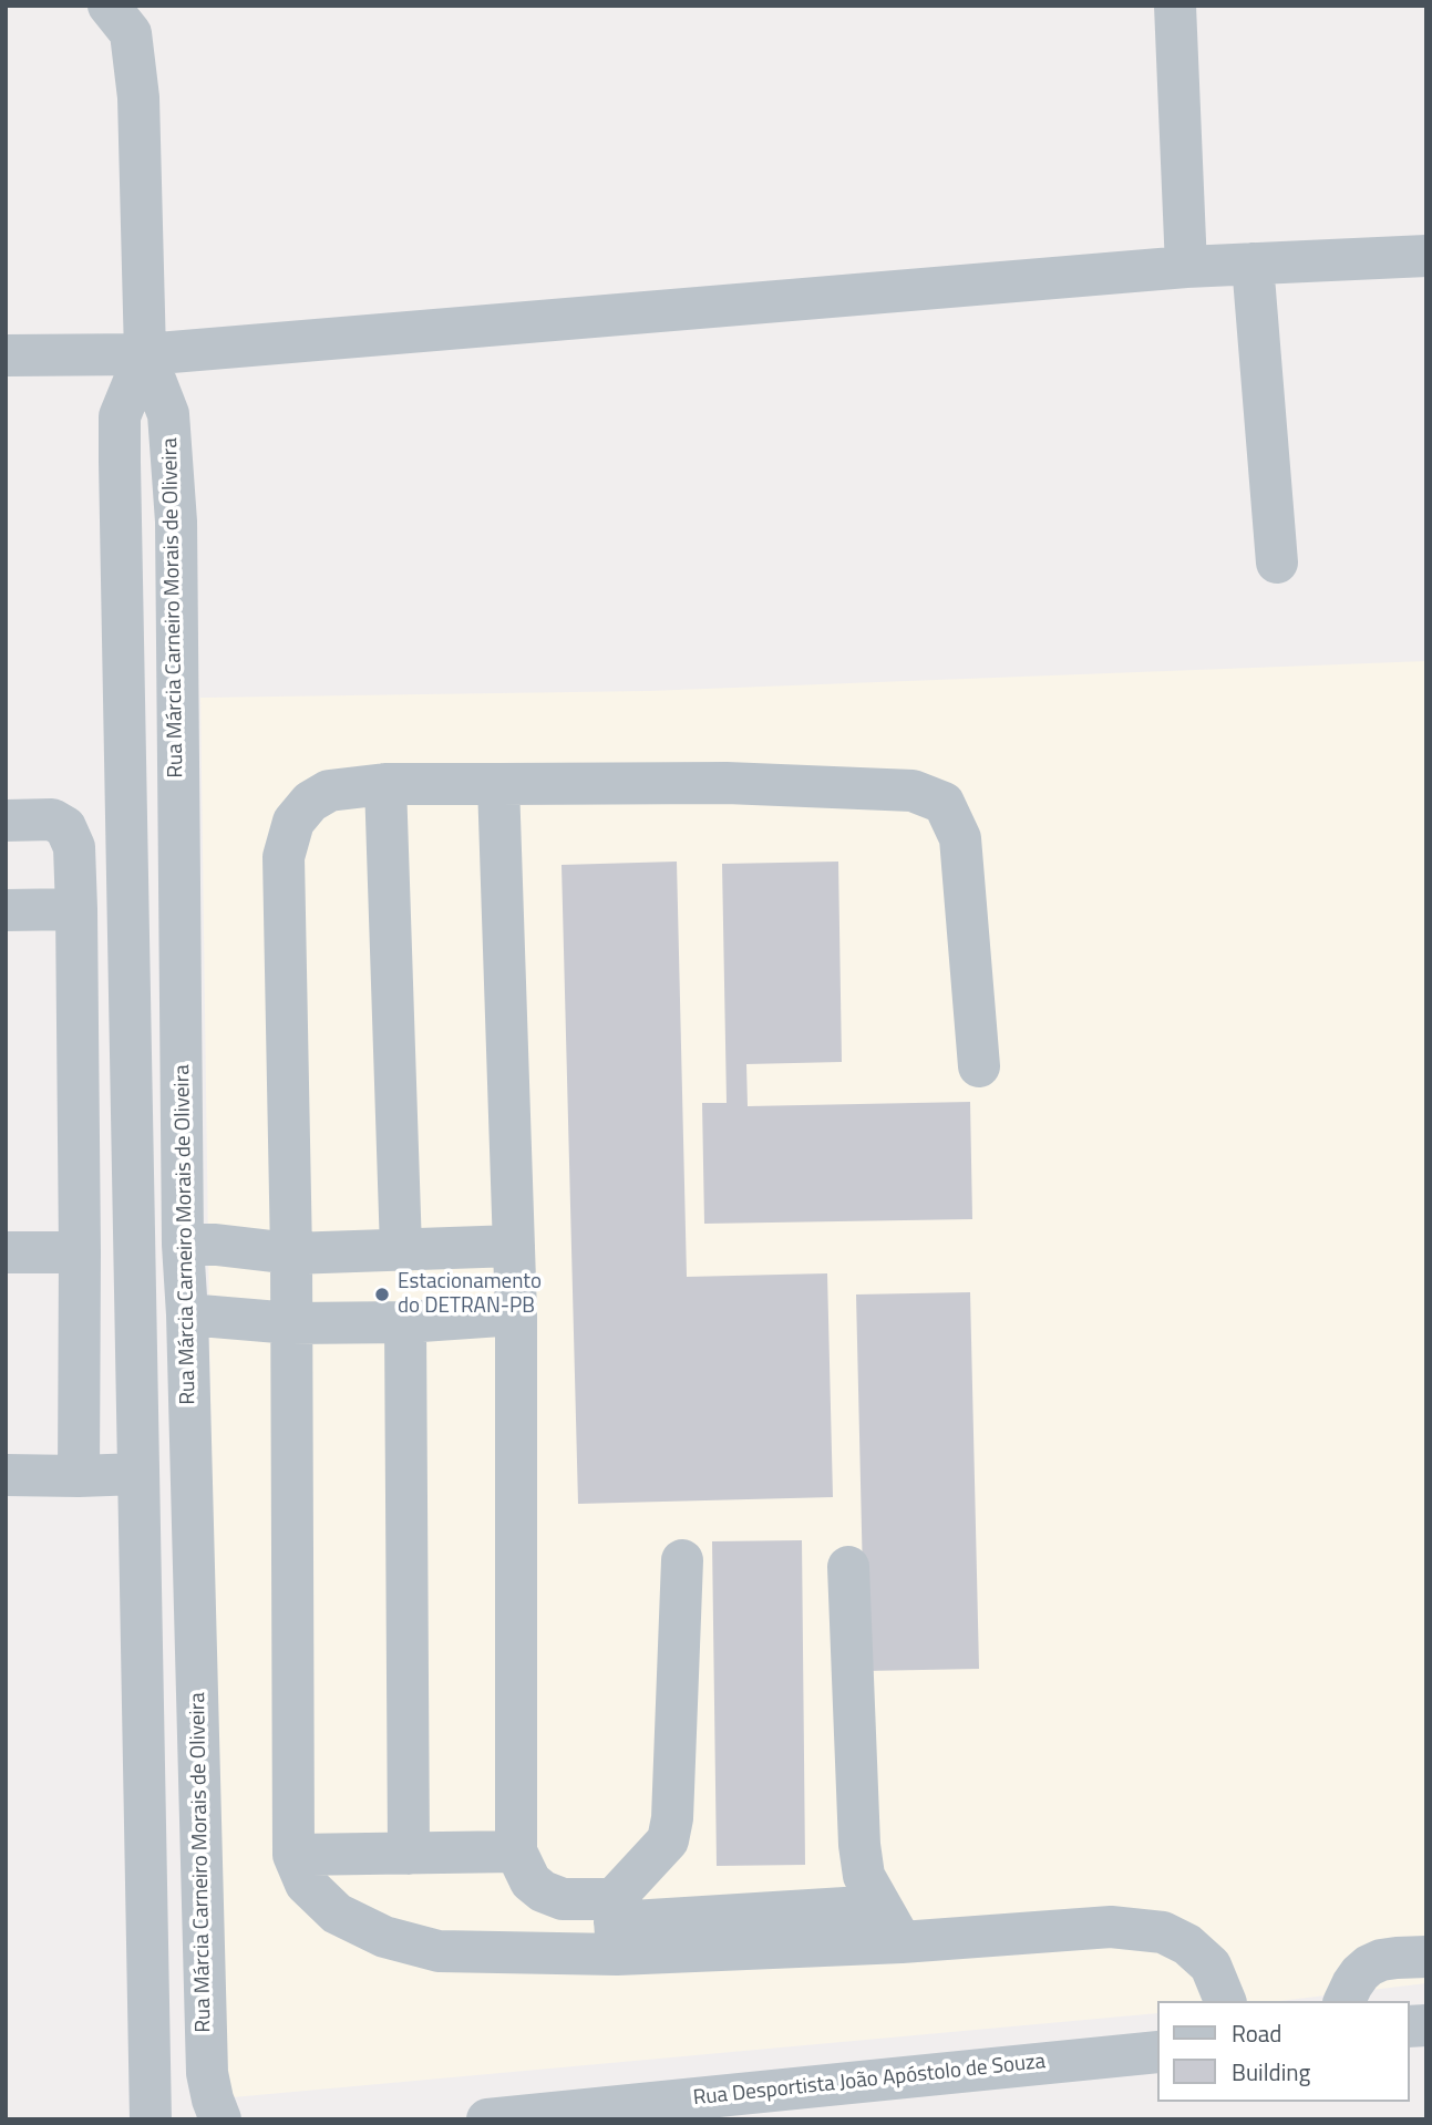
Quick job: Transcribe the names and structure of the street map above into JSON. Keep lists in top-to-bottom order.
{
  "streets": {
    "street": ["Rua Márcia Carneiro Morais de Oliveira", "Rua Desportista João Apóstolo de Souza"]
  },
  "places": ["Estacionamento do DETRAN-PB"],
  "legend": ["Road", "Building"]
}
